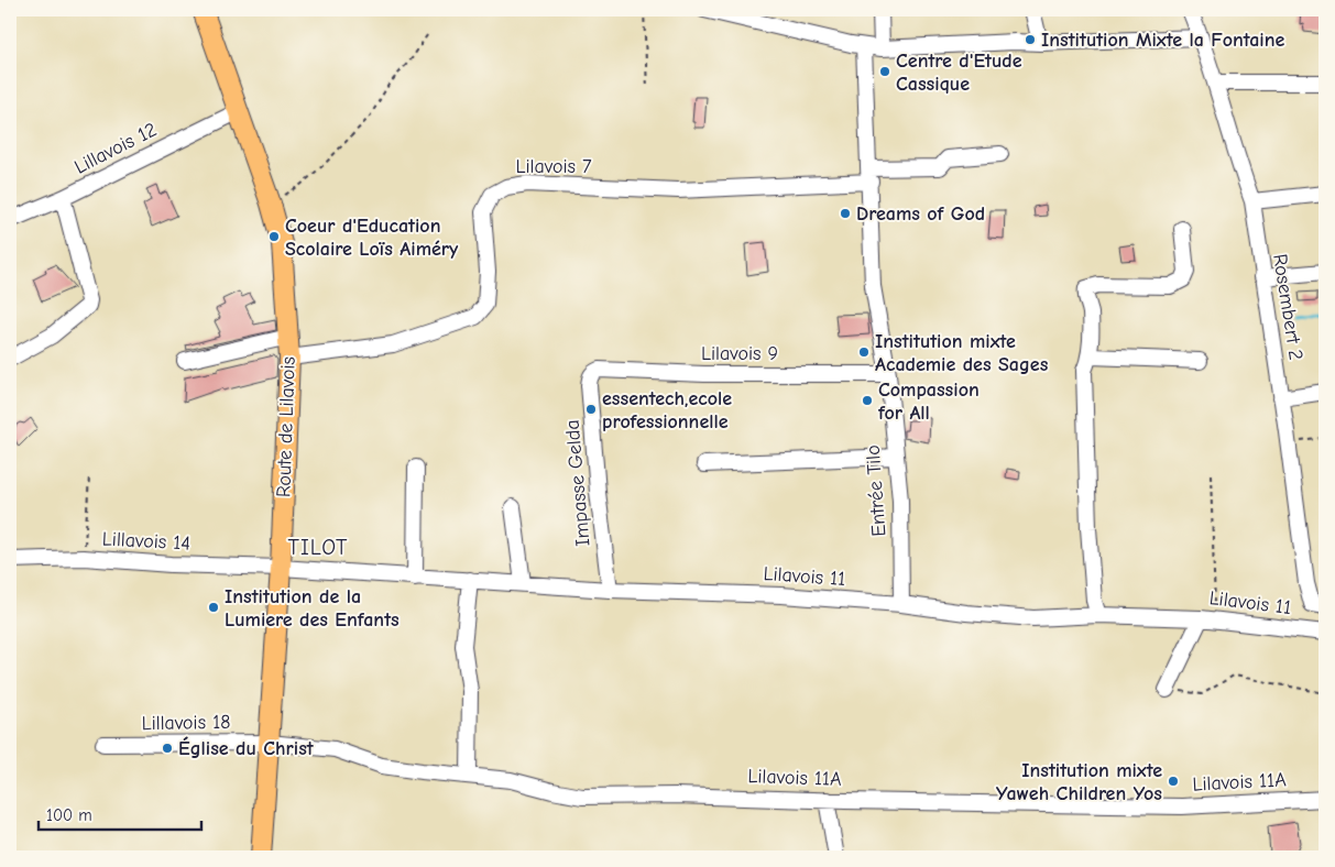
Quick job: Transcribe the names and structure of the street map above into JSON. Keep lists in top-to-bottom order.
{
  "streets": {
    "main road": ["Route de Lilavois"],
    "street": [
      "Lillavois 12",
      "Lilavois 7",
      "Rosembert 2",
      "Lilavois 9",
      "Impasse Gelda",
      "Entrée Tilo",
      "Lillavois 14",
      "Lilavois 11",
      "Lillavois 18",
      "Lilavois 11A"
    ]
  },
  "crossings": [
    ["Lillavois 12", "Route de Lilavois"],
    ["Lilavois 7", "Route de Lilavois"],
    ["Lilavois 7", "Entrée Tilo"],
    ["Rosembert 2", "Lilavois 11"],
    ["Lilavois 9", "Impasse Gelda"],
    ["Lilavois 9", "Entrée Tilo"],
    ["Route de Lilavois", "Lillavois 14"],
    ["Route de Lilavois", "Lilavois 11"],
    ["Route de Lilavois", "Lillavois 18"],
    ["Route de Lilavois", "Lilavois 11A"],
    ["Impasse Gelda", "Lilavois 11"],
    ["Entrée Tilo", "Lilavois 11"],
    ["Lillavois 14", "Lilavois 11"],
    ["Lillavois 18", "Lilavois 11A"]
  ],
  "districts": ["TILOT"],
  "places": [
    "Institution Mixte la Fontaine",
    "Centre d'Etude Cassique",
    "Dreams of God",
    "Coeur d'Education Scolaire Loïs Aiméry",
    "Institution mixte Academie des Sages",
    "Compassion for All",
    "essentech,ecole professionnelle",
    "Institution de la Lumiere des Enfants",
    "Église du Christ",
    "Institution mixte Yaweh Children Yos"
  ],
  "scale_bar": "100 m"
}
